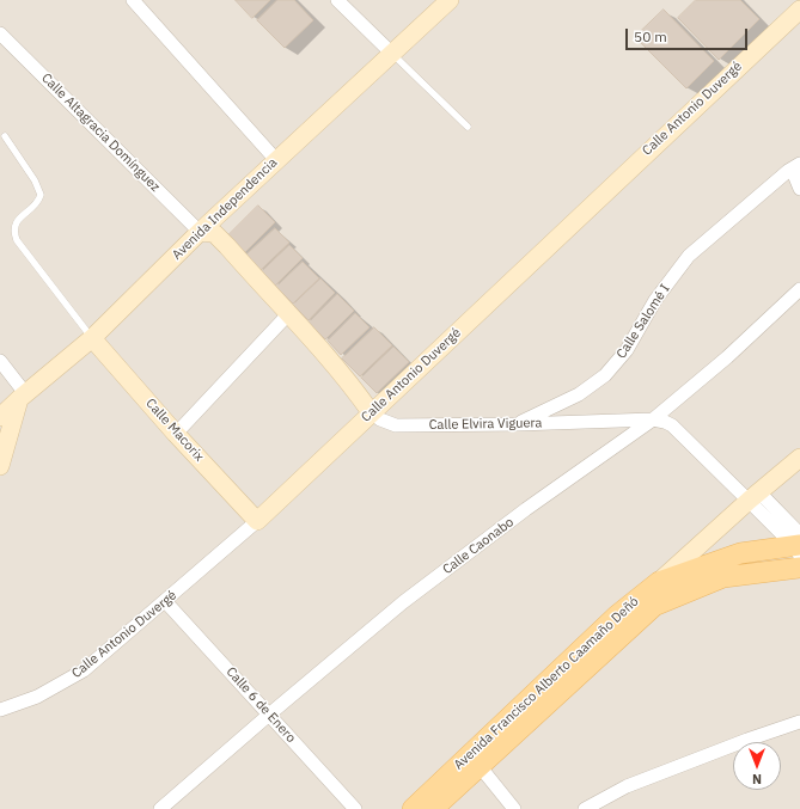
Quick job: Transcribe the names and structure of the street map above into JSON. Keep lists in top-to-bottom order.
{
  "streets": {
    "main road": [
      "Calle Antonio Duvergé",
      "Avenida Independencia",
      "Calle Elvira Viguera",
      "Calle Macorix",
      "Avenida Francisco Alberto Caamaño Deñó"
    ],
    "street": [
      "Calle Altagracia Domínguez",
      "Calle Salomé I",
      "Calle Caonabo",
      "Calle 6 de Enero"
    ]
  },
  "crossings": [
    ["Calle Antonio Duvergé", "Calle Elvira Viguera"],
    ["Calle Antonio Duvergé", "Calle Macorix"],
    ["Calle Antonio Duvergé", "Calle 6 de Enero"],
    ["Calle Altagracia Domínguez", "Avenida Independencia"],
    ["Calle Altagracia Domínguez", "Calle Elvira Viguera"],
    ["Avenida Independencia", "Calle Elvira Viguera"],
    ["Avenida Independencia", "Calle Macorix"],
    ["Calle Salomé I", "Calle Elvira Viguera"],
    ["Calle Elvira Viguera", "Calle Caonabo"],
    ["Calle Elvira Viguera", "Avenida Francisco Alberto Caamaño Deñó"],
    ["Calle Caonabo", "Calle 6 de Enero"]
  ],
  "scale_bar": "50 m",
  "north": "bottom"
}
